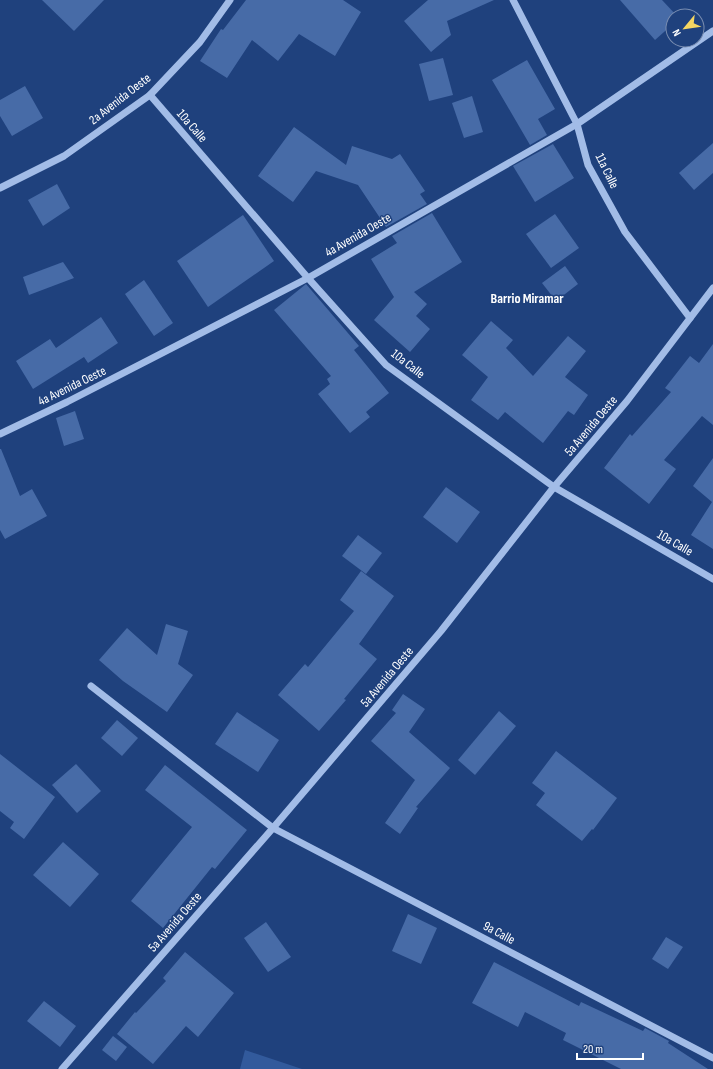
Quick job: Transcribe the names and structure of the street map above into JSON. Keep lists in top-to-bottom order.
{
  "streets": {
    "street": [
      "2a Avenida Oeste",
      "10a Calle",
      "11a Calle",
      "4a Avenida Oeste",
      "5a Avenida Oeste",
      "9a Calle"
    ]
  },
  "crossings": [
    ["2a Avenida Oeste", "10a Calle"],
    ["10a Calle", "4a Avenida Oeste"],
    ["10a Calle", "5a Avenida Oeste"],
    ["11a Calle", "4a Avenida Oeste"],
    ["11a Calle", "5a Avenida Oeste"],
    ["5a Avenida Oeste", "9a Calle"]
  ],
  "districts": ["Barrio Miramar"],
  "scale_bar": "20 m",
  "north": "bottom left"
}
